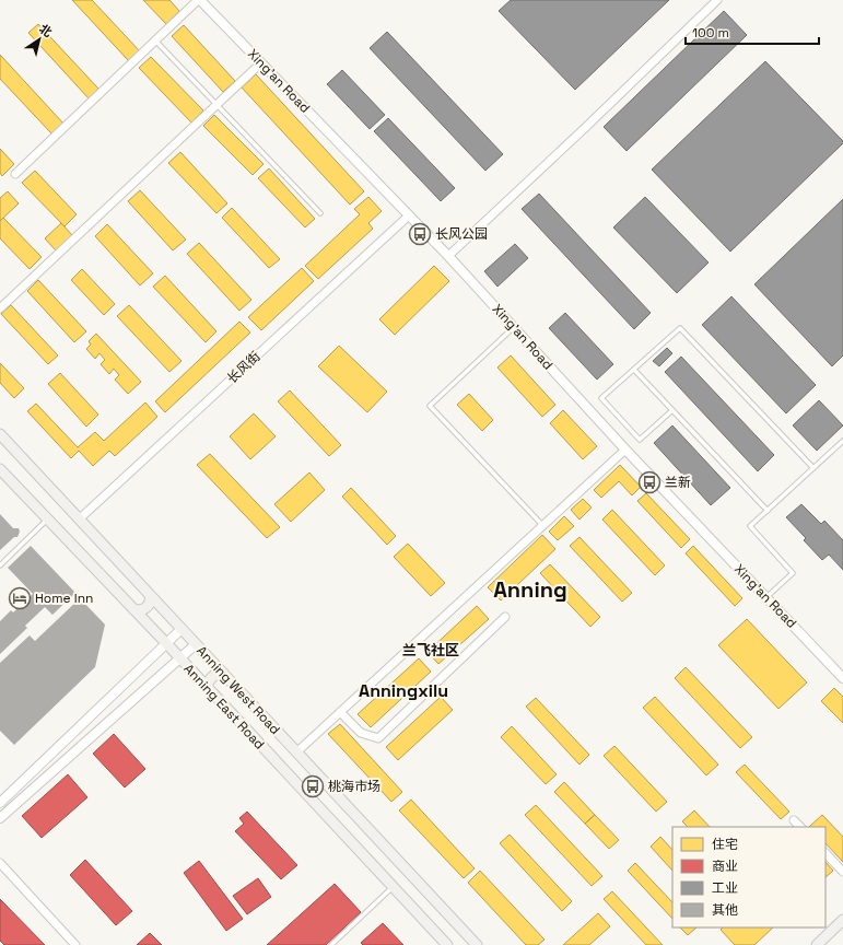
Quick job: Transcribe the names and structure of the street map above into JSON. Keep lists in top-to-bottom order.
{
  "streets": {
    "main road": ["Anning West Road", "Anning East Road"],
    "street": ["Xing'an Road", "长风街"]
  },
  "crossings": [
    ["Xing'an Road", "长风街"],
    ["长风街", "Anning West Road"]
  ],
  "districts": ["Anning", "兰飞社区", "Anningxilu"],
  "places": {
    "bus stop": ["长风公园", "兰新", "桃海市场"],
    "hotel": ["Home Inn"]
  },
  "legend": [
    "住宅",
    "商业",
    "工业",
    "其他"
  ],
  "scale_bar": "100 m",
  "north": "top right"
}
